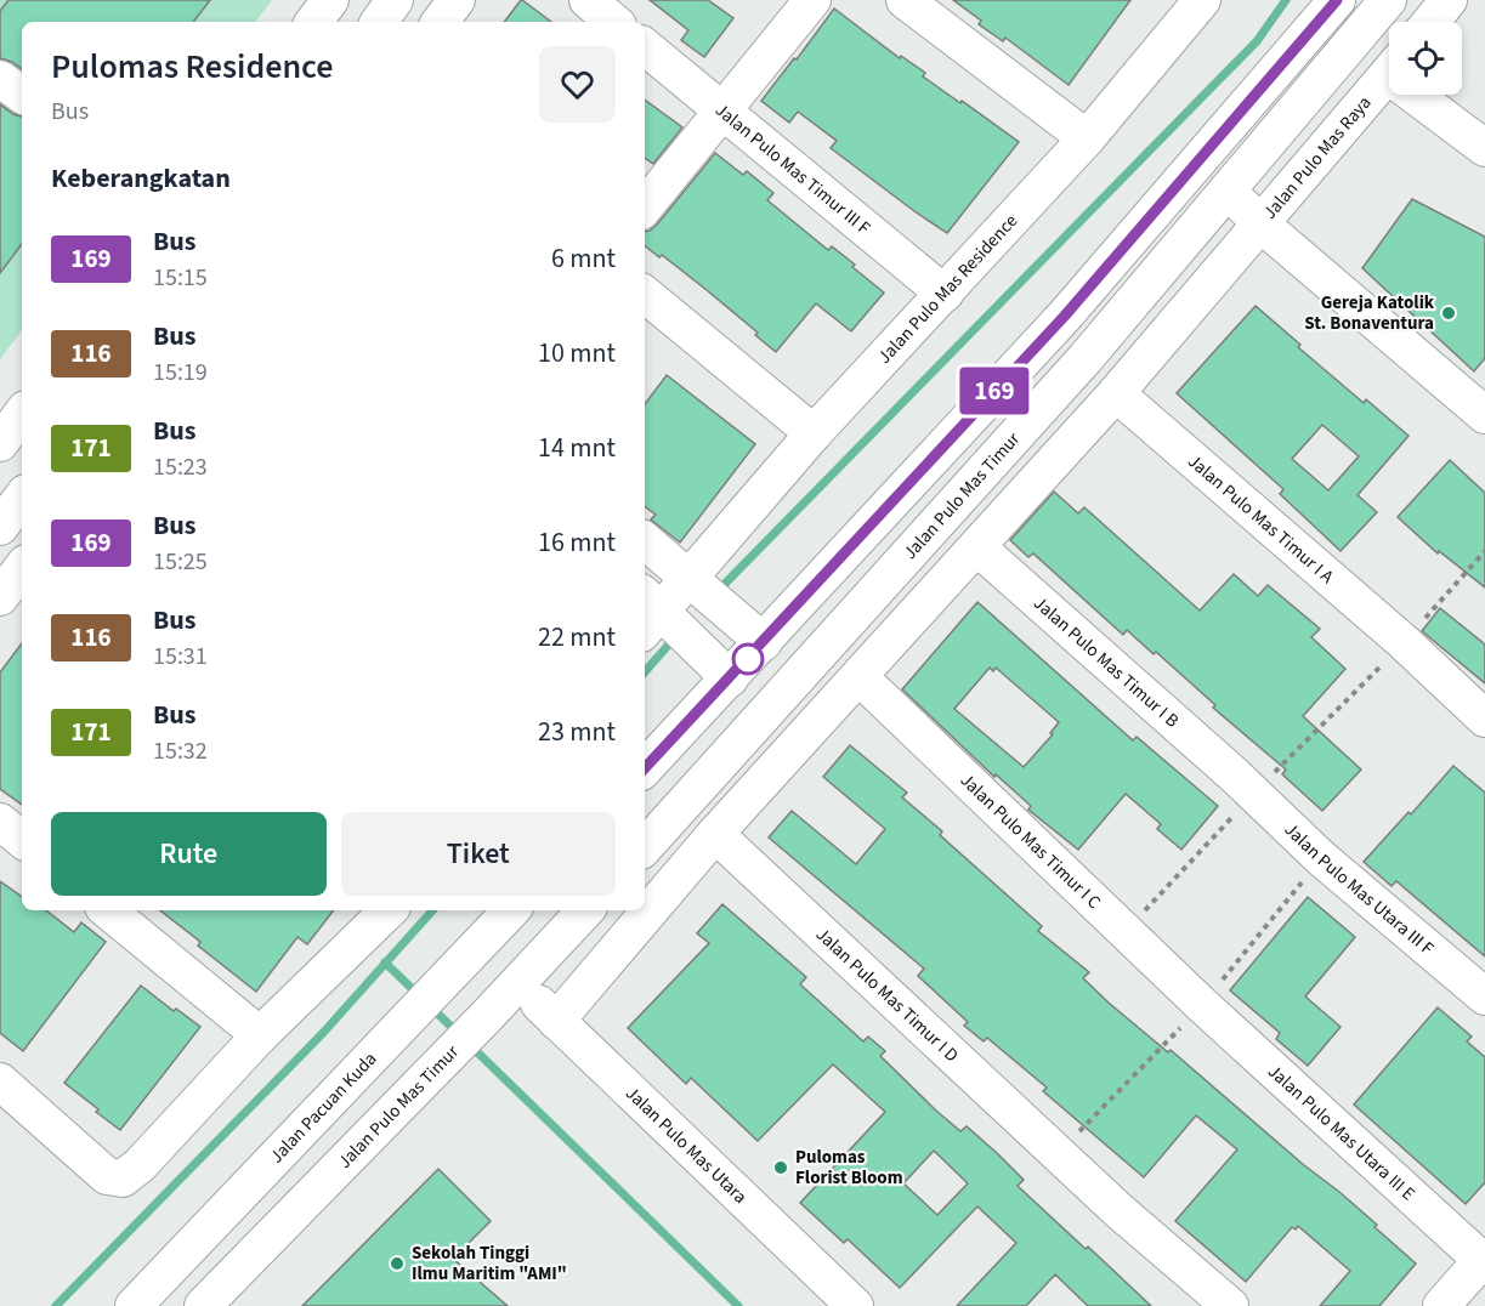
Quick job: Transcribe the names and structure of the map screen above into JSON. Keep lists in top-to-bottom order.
{
  "streets": {
    "street": [
      "Jalan Pulo Mas Raya",
      "Jalan Pulo Mas Timur III F",
      "Jalan Pulo Mas Residence",
      "Jalan Pulo Mas Timur",
      "Jalan Pulo Mas Timur I A",
      "Jalan Pulo Mas Timur I B",
      "Jalan Pulo Mas Timur I C",
      "Jalan Pulo Mas Utara III F",
      "Jalan Pulo Mas Timur I D",
      "Jalan Pacuan Kuda",
      "Jalan Pulo Mas Utara III E",
      "Jalan Pulo Mas Utara"
    ]
  },
  "crossings": [
    ["Jalan Pulo Mas Timur III F", "Jalan Pulo Mas Residence"],
    ["Jalan Pulo Mas Timur", "Jalan Pulo Mas Utara"],
    ["Jalan Pulo Mas Timur I B", "Jalan Pulo Mas Utara III F"],
    ["Jalan Pulo Mas Timur I C", "Jalan Pulo Mas Utara III E"]
  ],
  "places": ["Gereja Katolik St. Bonaventura", "Pulomas Florist Bloom", "Sekolah Tinggi Ilmu Maritim \"AMI\""],
  "lines": ["bus line 169"],
  "page": {
    "on_map": "169",
    "heading": [
      ["Pulomas Residence", "Bus"],
      "Keberangkatan"
    ],
    "list": [
      {
        "mark": "169",
        "name": "Bus",
        "note": "15:15",
        "value": "6 mnt"
      },
      {
        "mark": "116",
        "name": "Bus",
        "note": "15:19",
        "value": "10 mnt"
      },
      {
        "mark": "171",
        "name": "Bus",
        "note": "15:23",
        "value": "14 mnt"
      },
      {
        "mark": "169",
        "name": "Bus",
        "note": "15:25",
        "value": "16 mnt"
      },
      {
        "mark": "116",
        "name": "Bus",
        "note": "15:31",
        "value": "22 mnt"
      },
      {
        "mark": "171",
        "name": "Bus",
        "note": "15:32",
        "value": "23 mnt"
      }
    ],
    "buttons": ["Rute", "Tiket"]
  }
}
